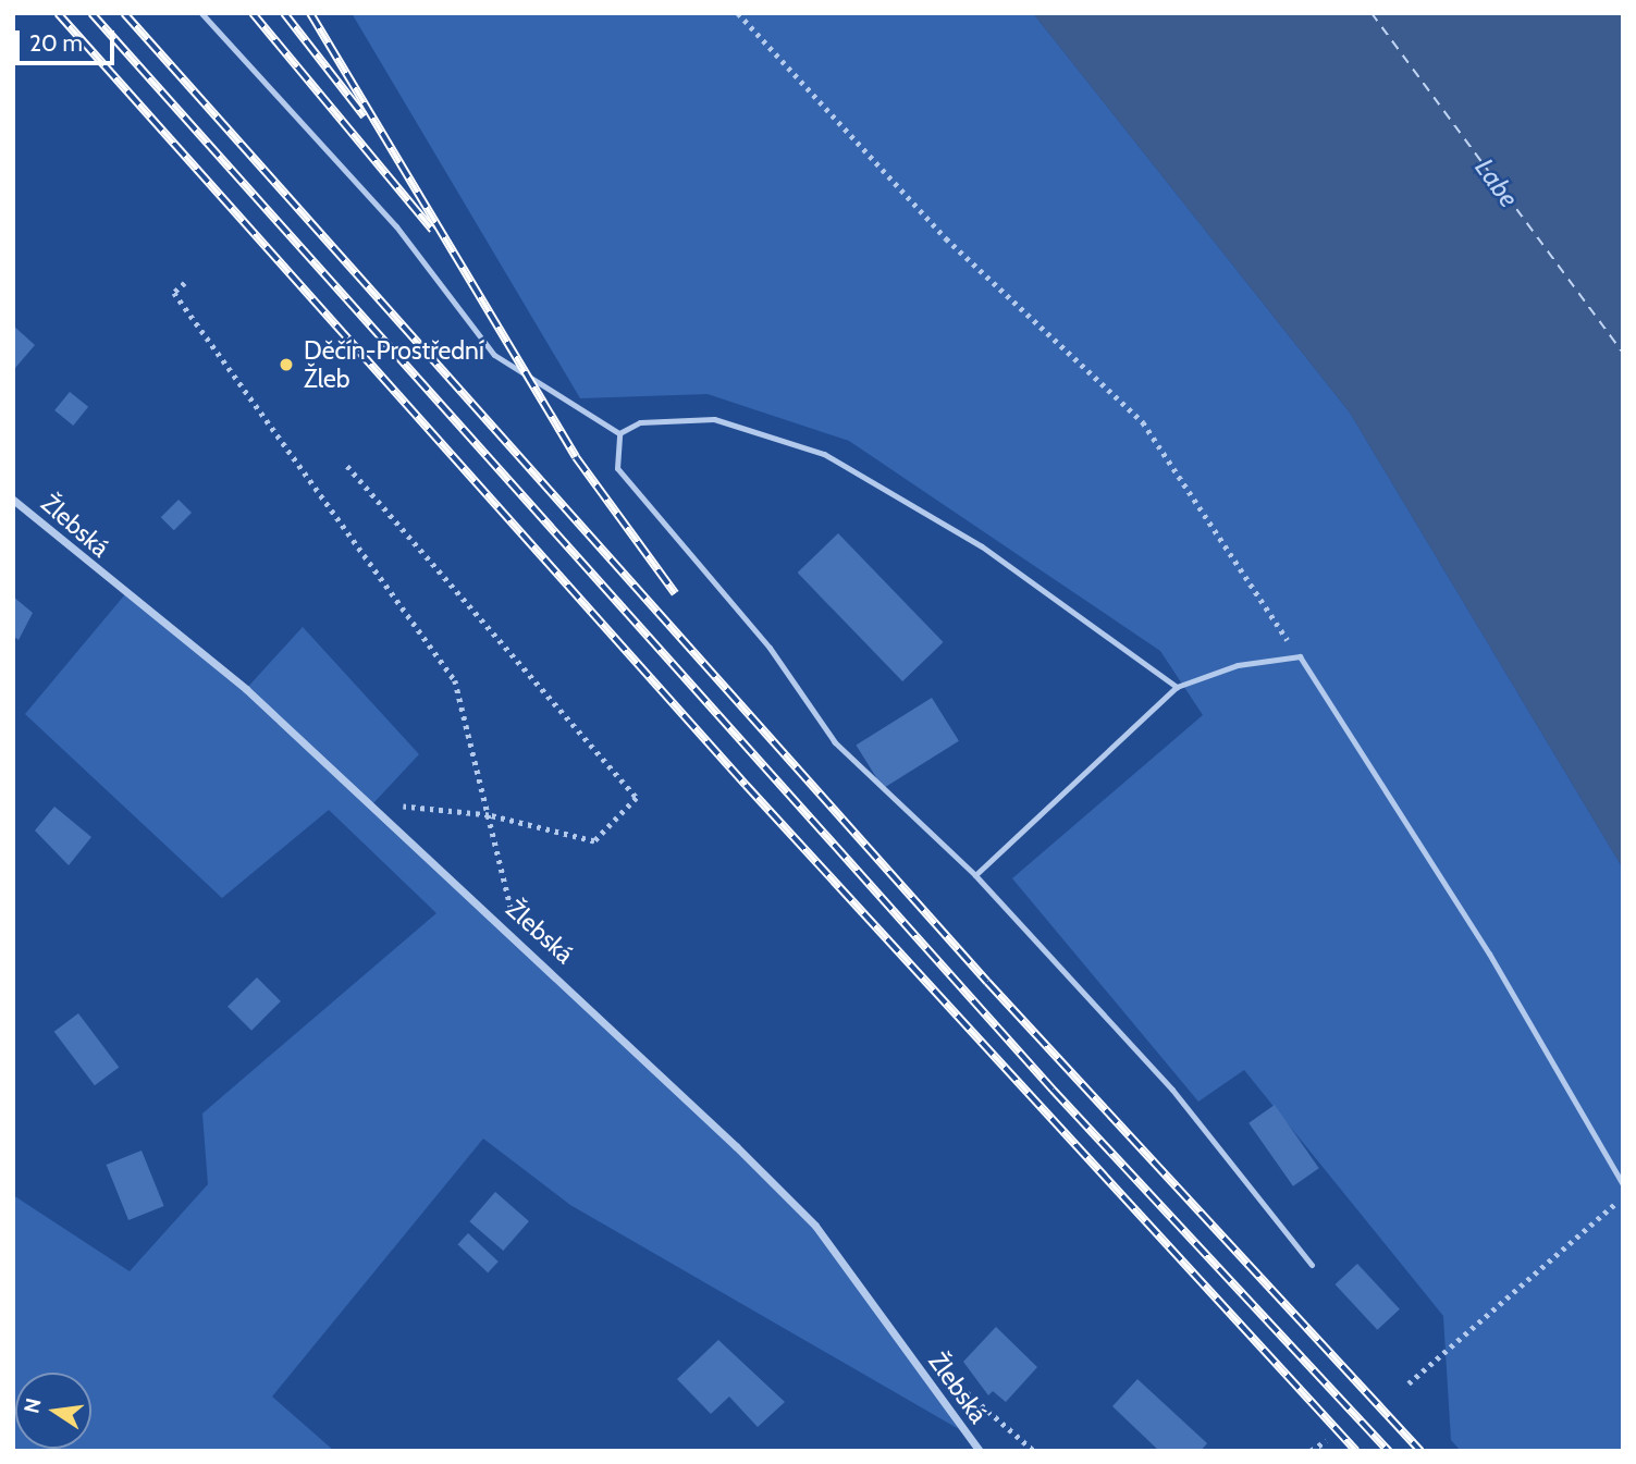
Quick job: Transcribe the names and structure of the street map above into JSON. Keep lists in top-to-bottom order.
{
  "streets": {
    "street": ["Žlebská"]
  },
  "water": ["Labe"],
  "places": ["Děčín-Prostřední Žleb"],
  "scale_bar": "20 m",
  "north": "left"
}
